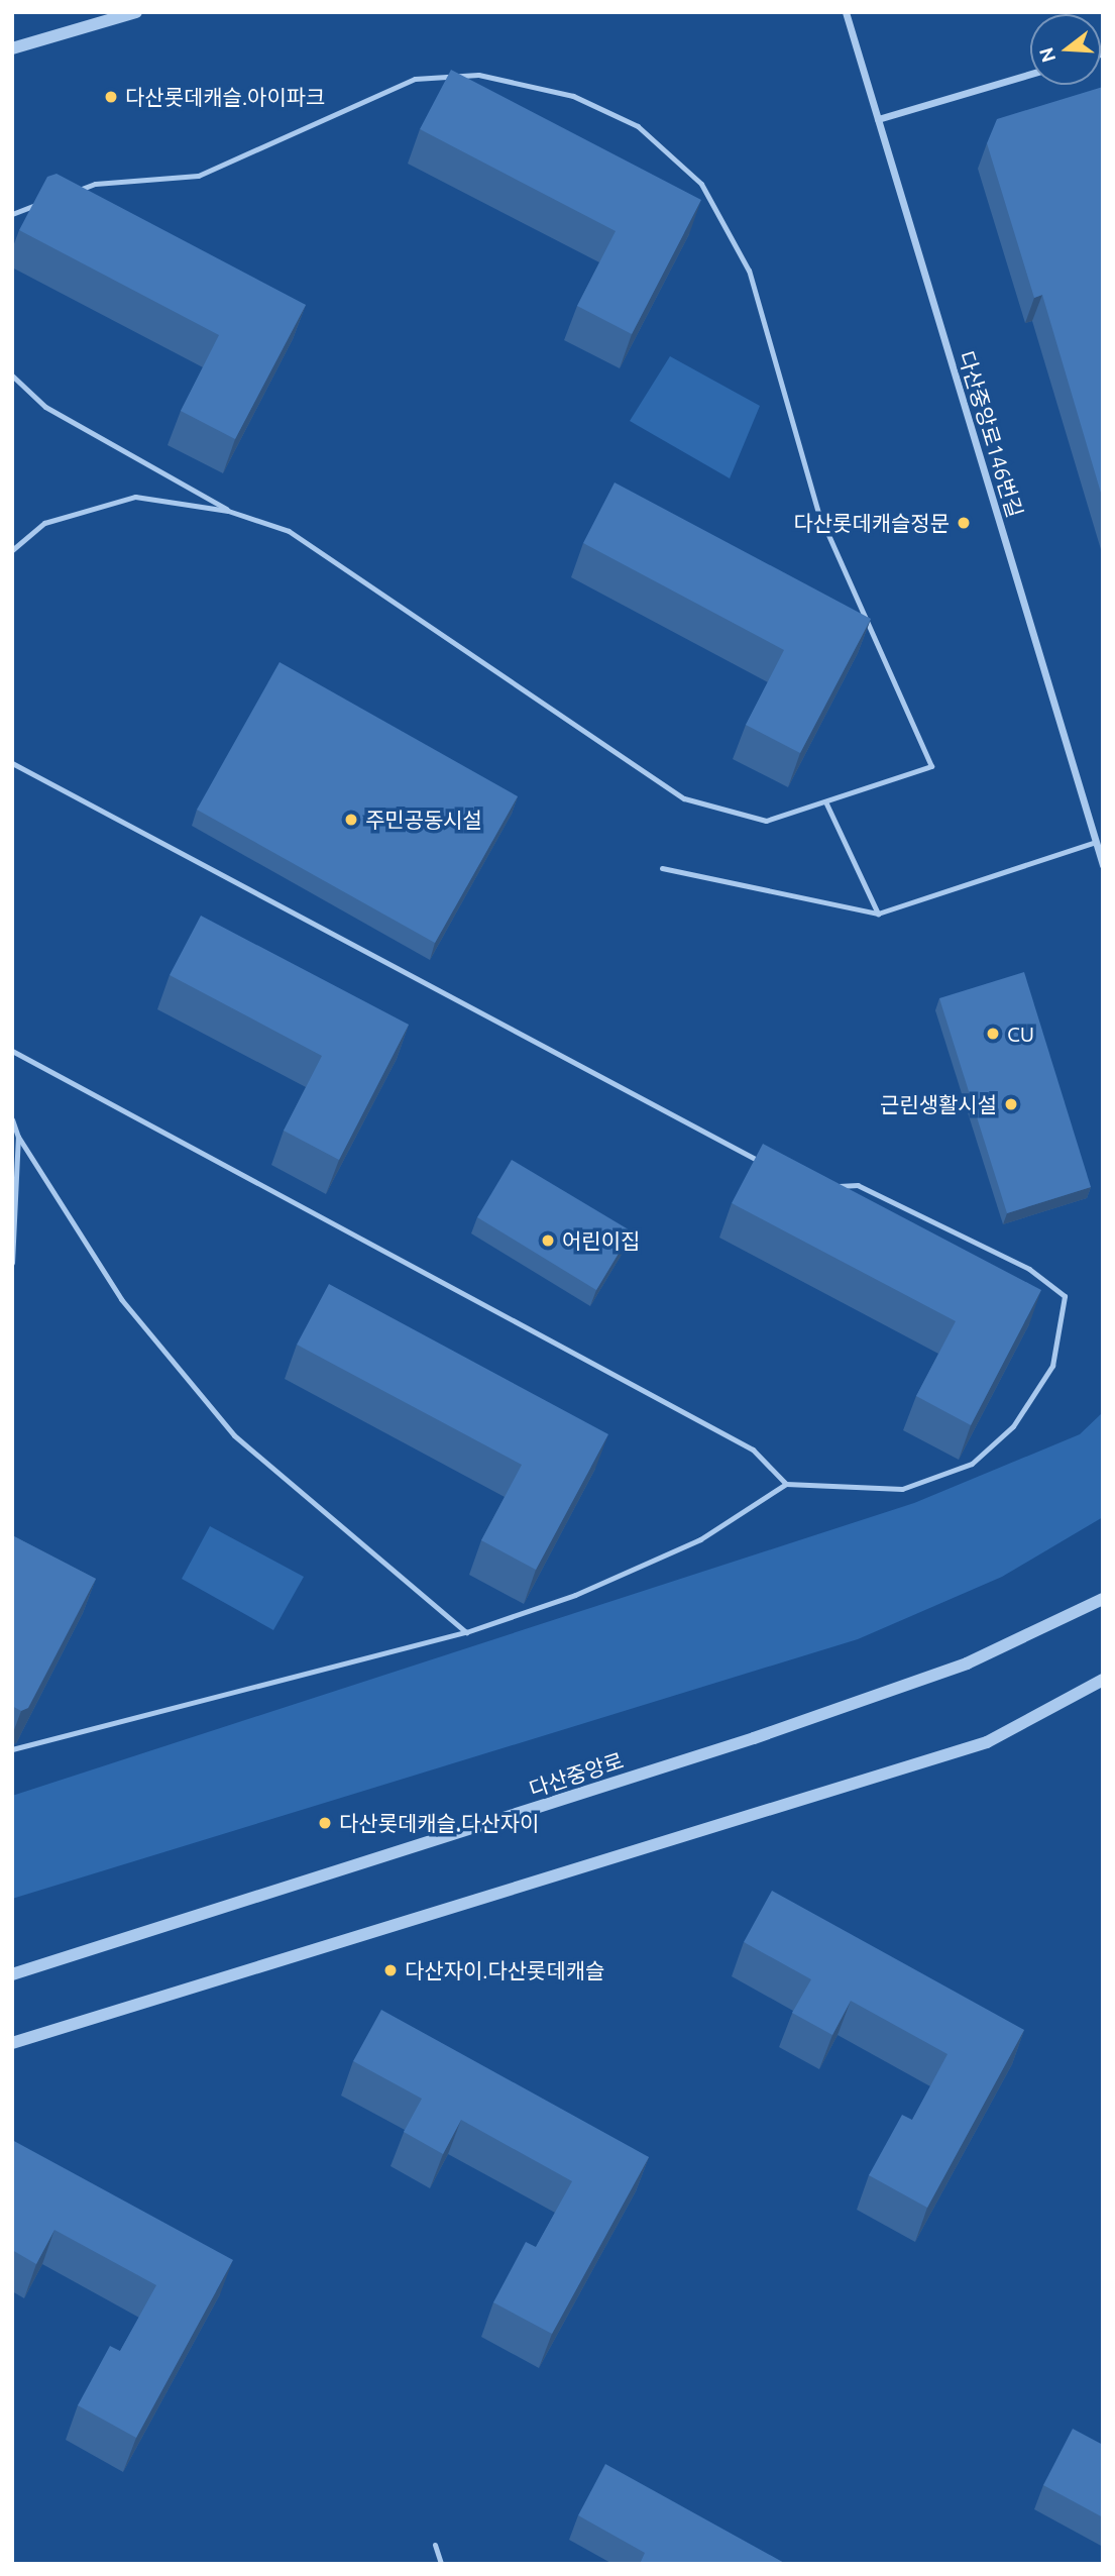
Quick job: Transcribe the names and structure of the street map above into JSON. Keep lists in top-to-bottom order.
{
  "streets": {
    "street": ["다산중앙로146번길", "다산중앙로"]
  },
  "places": [
    "다산롯데캐슬.아이파크",
    "다산롯데캐슬정문",
    "주민공동시설",
    "CU",
    "근린생활시설",
    "어린이집",
    "다산롯데캐슬.다산자이",
    "다산자이.다산롯데캐슬"
  ],
  "north": "left"
}
